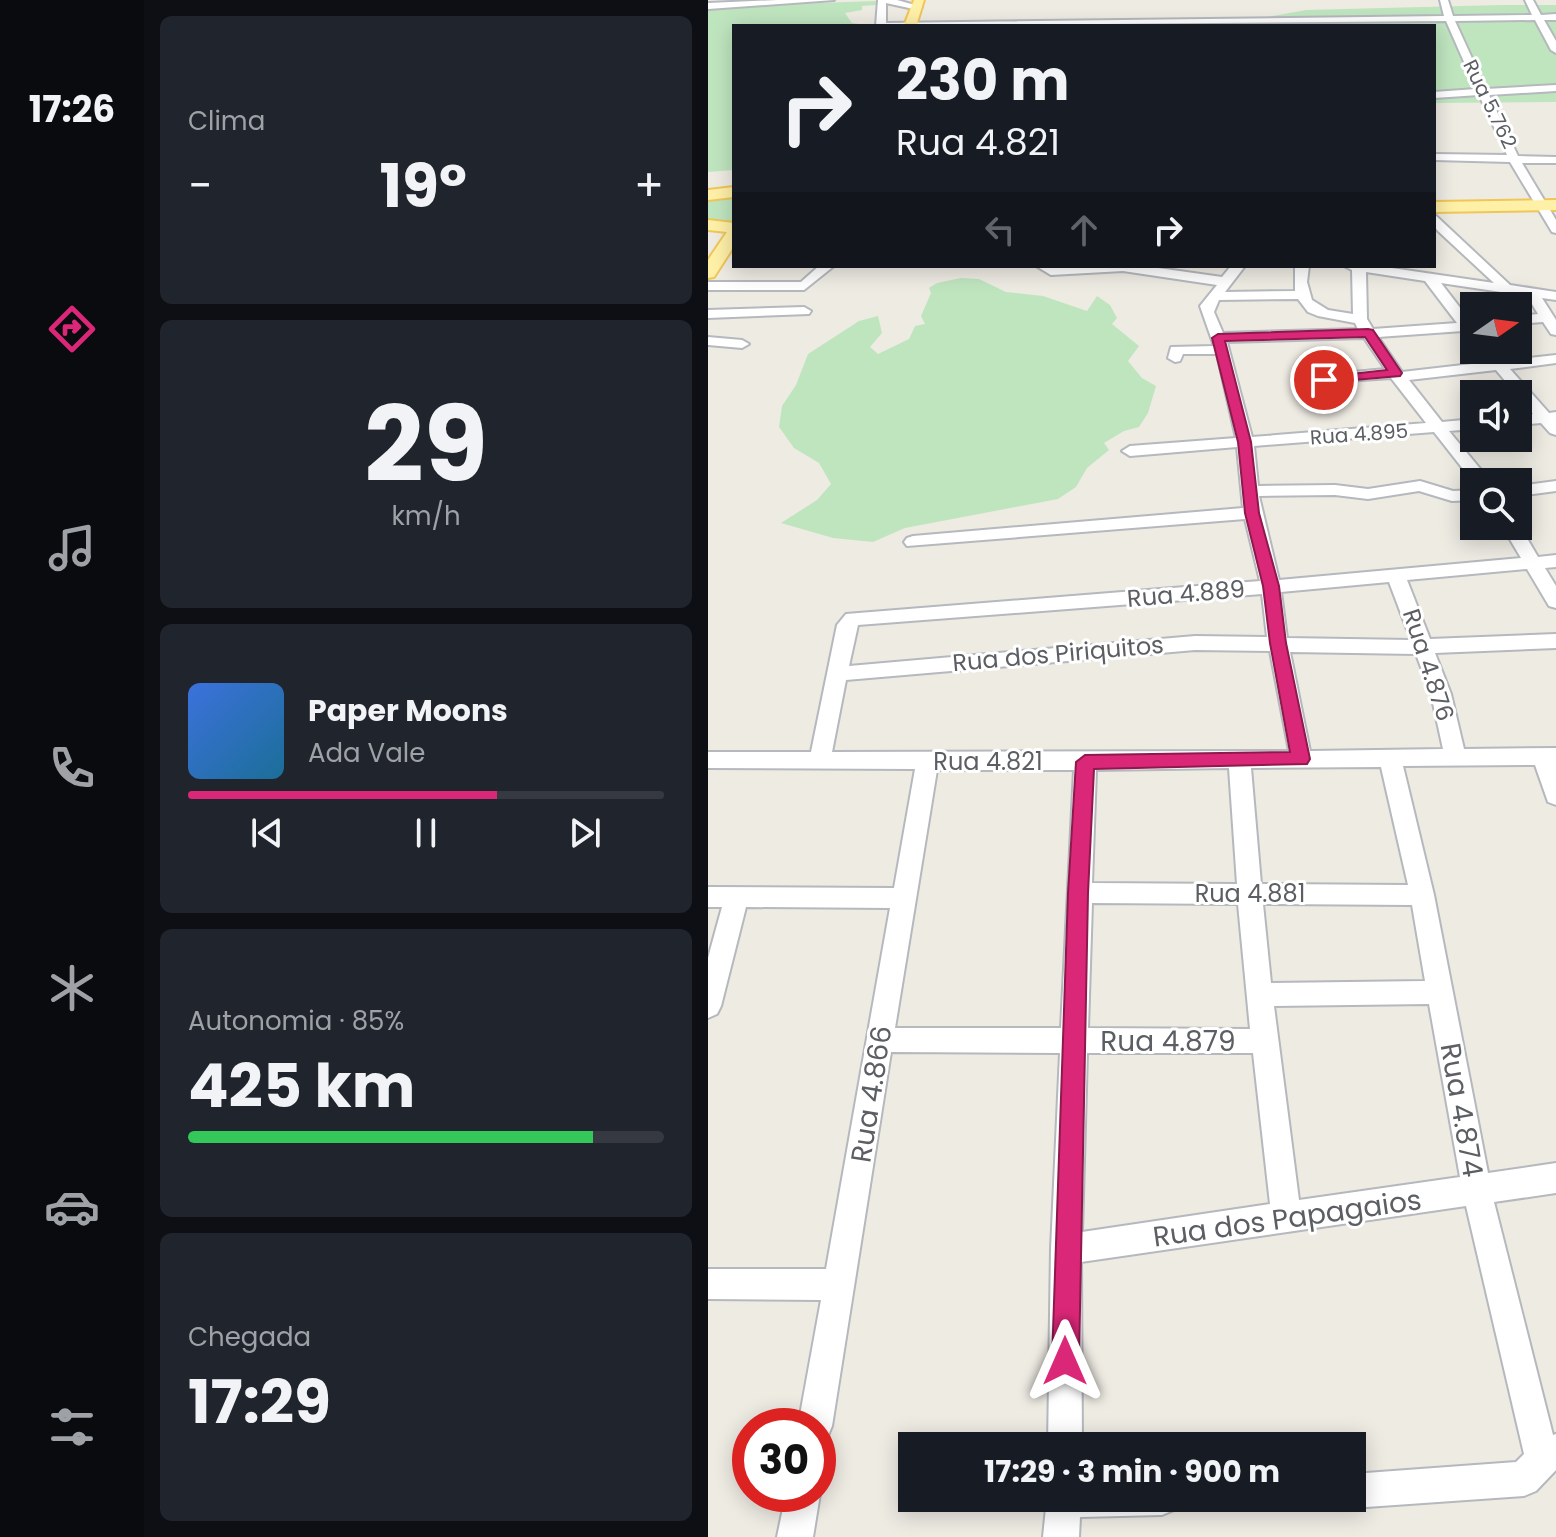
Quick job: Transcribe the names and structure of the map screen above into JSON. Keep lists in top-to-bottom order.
{
  "streets": {
    "street": [
      "Rua 5.762",
      "Rua 4.895",
      "Rua 4.889",
      "Rua dos Piriquitos",
      "Rua 4.876",
      "Rua 4.821",
      "Rua 4.881",
      "Rua 4.879",
      "Rua 4.866",
      "Rua 4.874",
      "Rua dos Papagaios"
    ]
  },
  "crossings": [
    ["Rua 4.889", "Rua dos Piriquitos"],
    ["Rua 4.889", "Rua 4.876"],
    ["Rua dos Piriquitos", "Rua 4.876"],
    ["Rua 4.876", "Rua 4.821"],
    ["Rua 4.821", "Rua 4.866"],
    ["Rua 4.821", "Rua 4.874"],
    ["Rua 4.881", "Rua 4.874"],
    ["Rua 4.879", "Rua 4.866"],
    ["Rua 4.874", "Rua dos Papagaios"]
  ],
  "north": "right",
  "page": {
    "tabs": "17:26",
    "tile": [
      "Clima",
      ["29", "km/h"],
      ["Autonomia · 85%", "425 km"],
      ["Chegada", "17:29"]
    ],
    "turn": ["230 m", "Rua 4.821"],
    "heat": ["−", "19°", "+"],
    "song": ["Paper Moons", "Ada Vale"],
    "limit": "30",
    "trip": "17:29 · 3 min · 900 m"
  }
}
